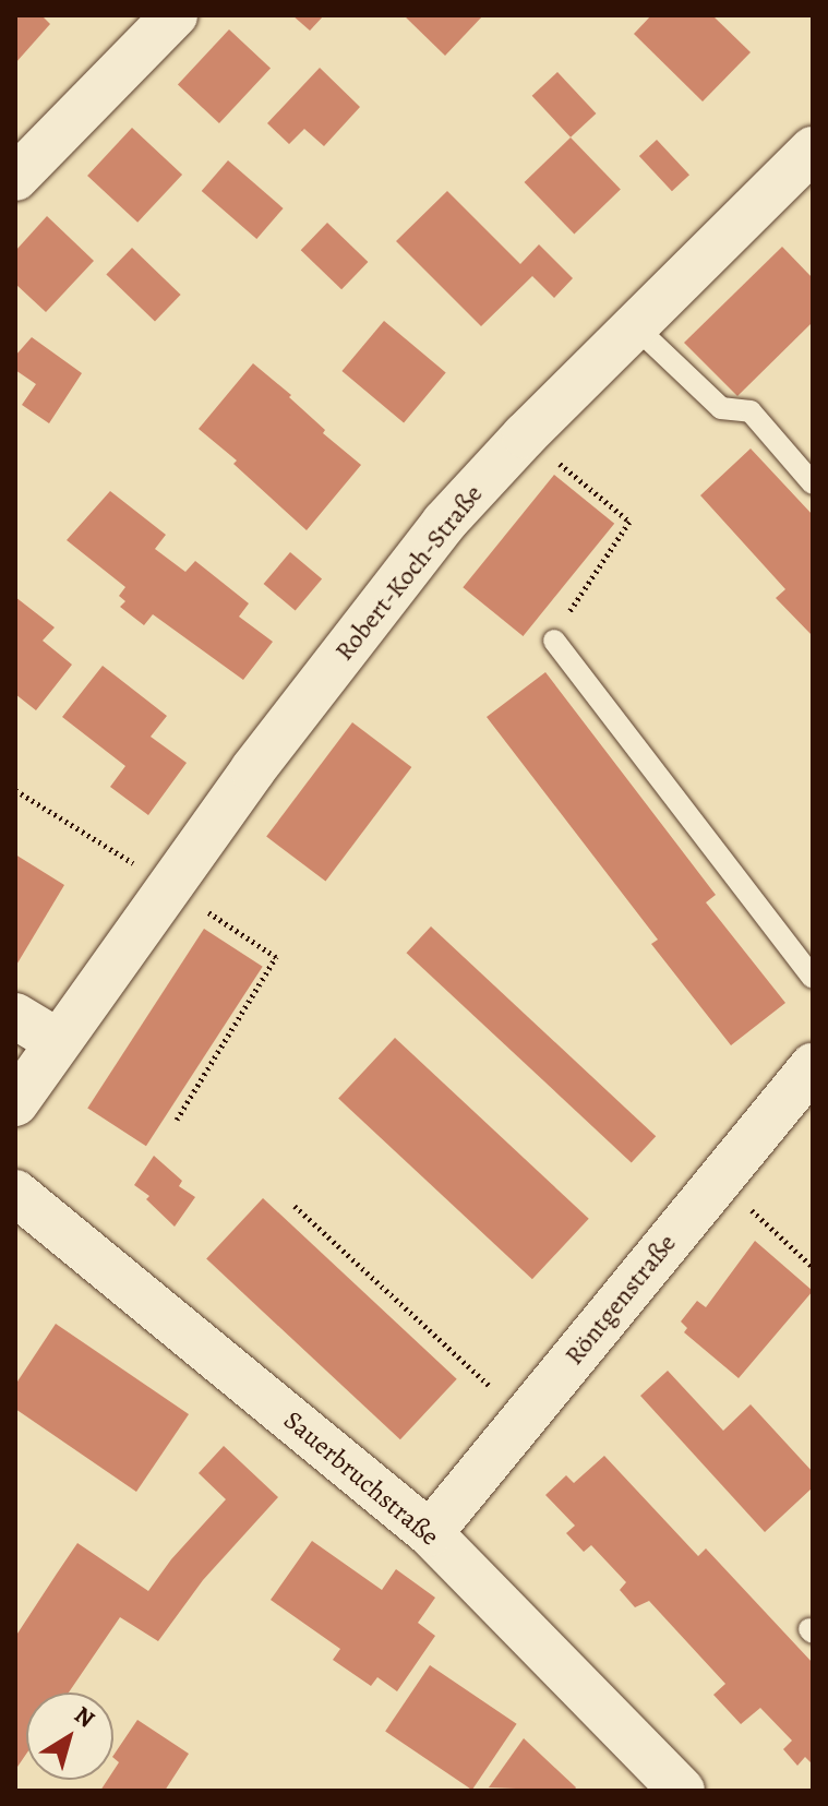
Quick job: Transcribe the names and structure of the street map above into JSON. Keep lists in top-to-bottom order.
{
  "streets": {
    "street": ["Robert-Koch-Straße", "Röntgenstraße", "Sauerbruchstraße"]
  },
  "crossings": [
    ["Röntgenstraße", "Sauerbruchstraße"]
  ],
  "north": "top right"
}
